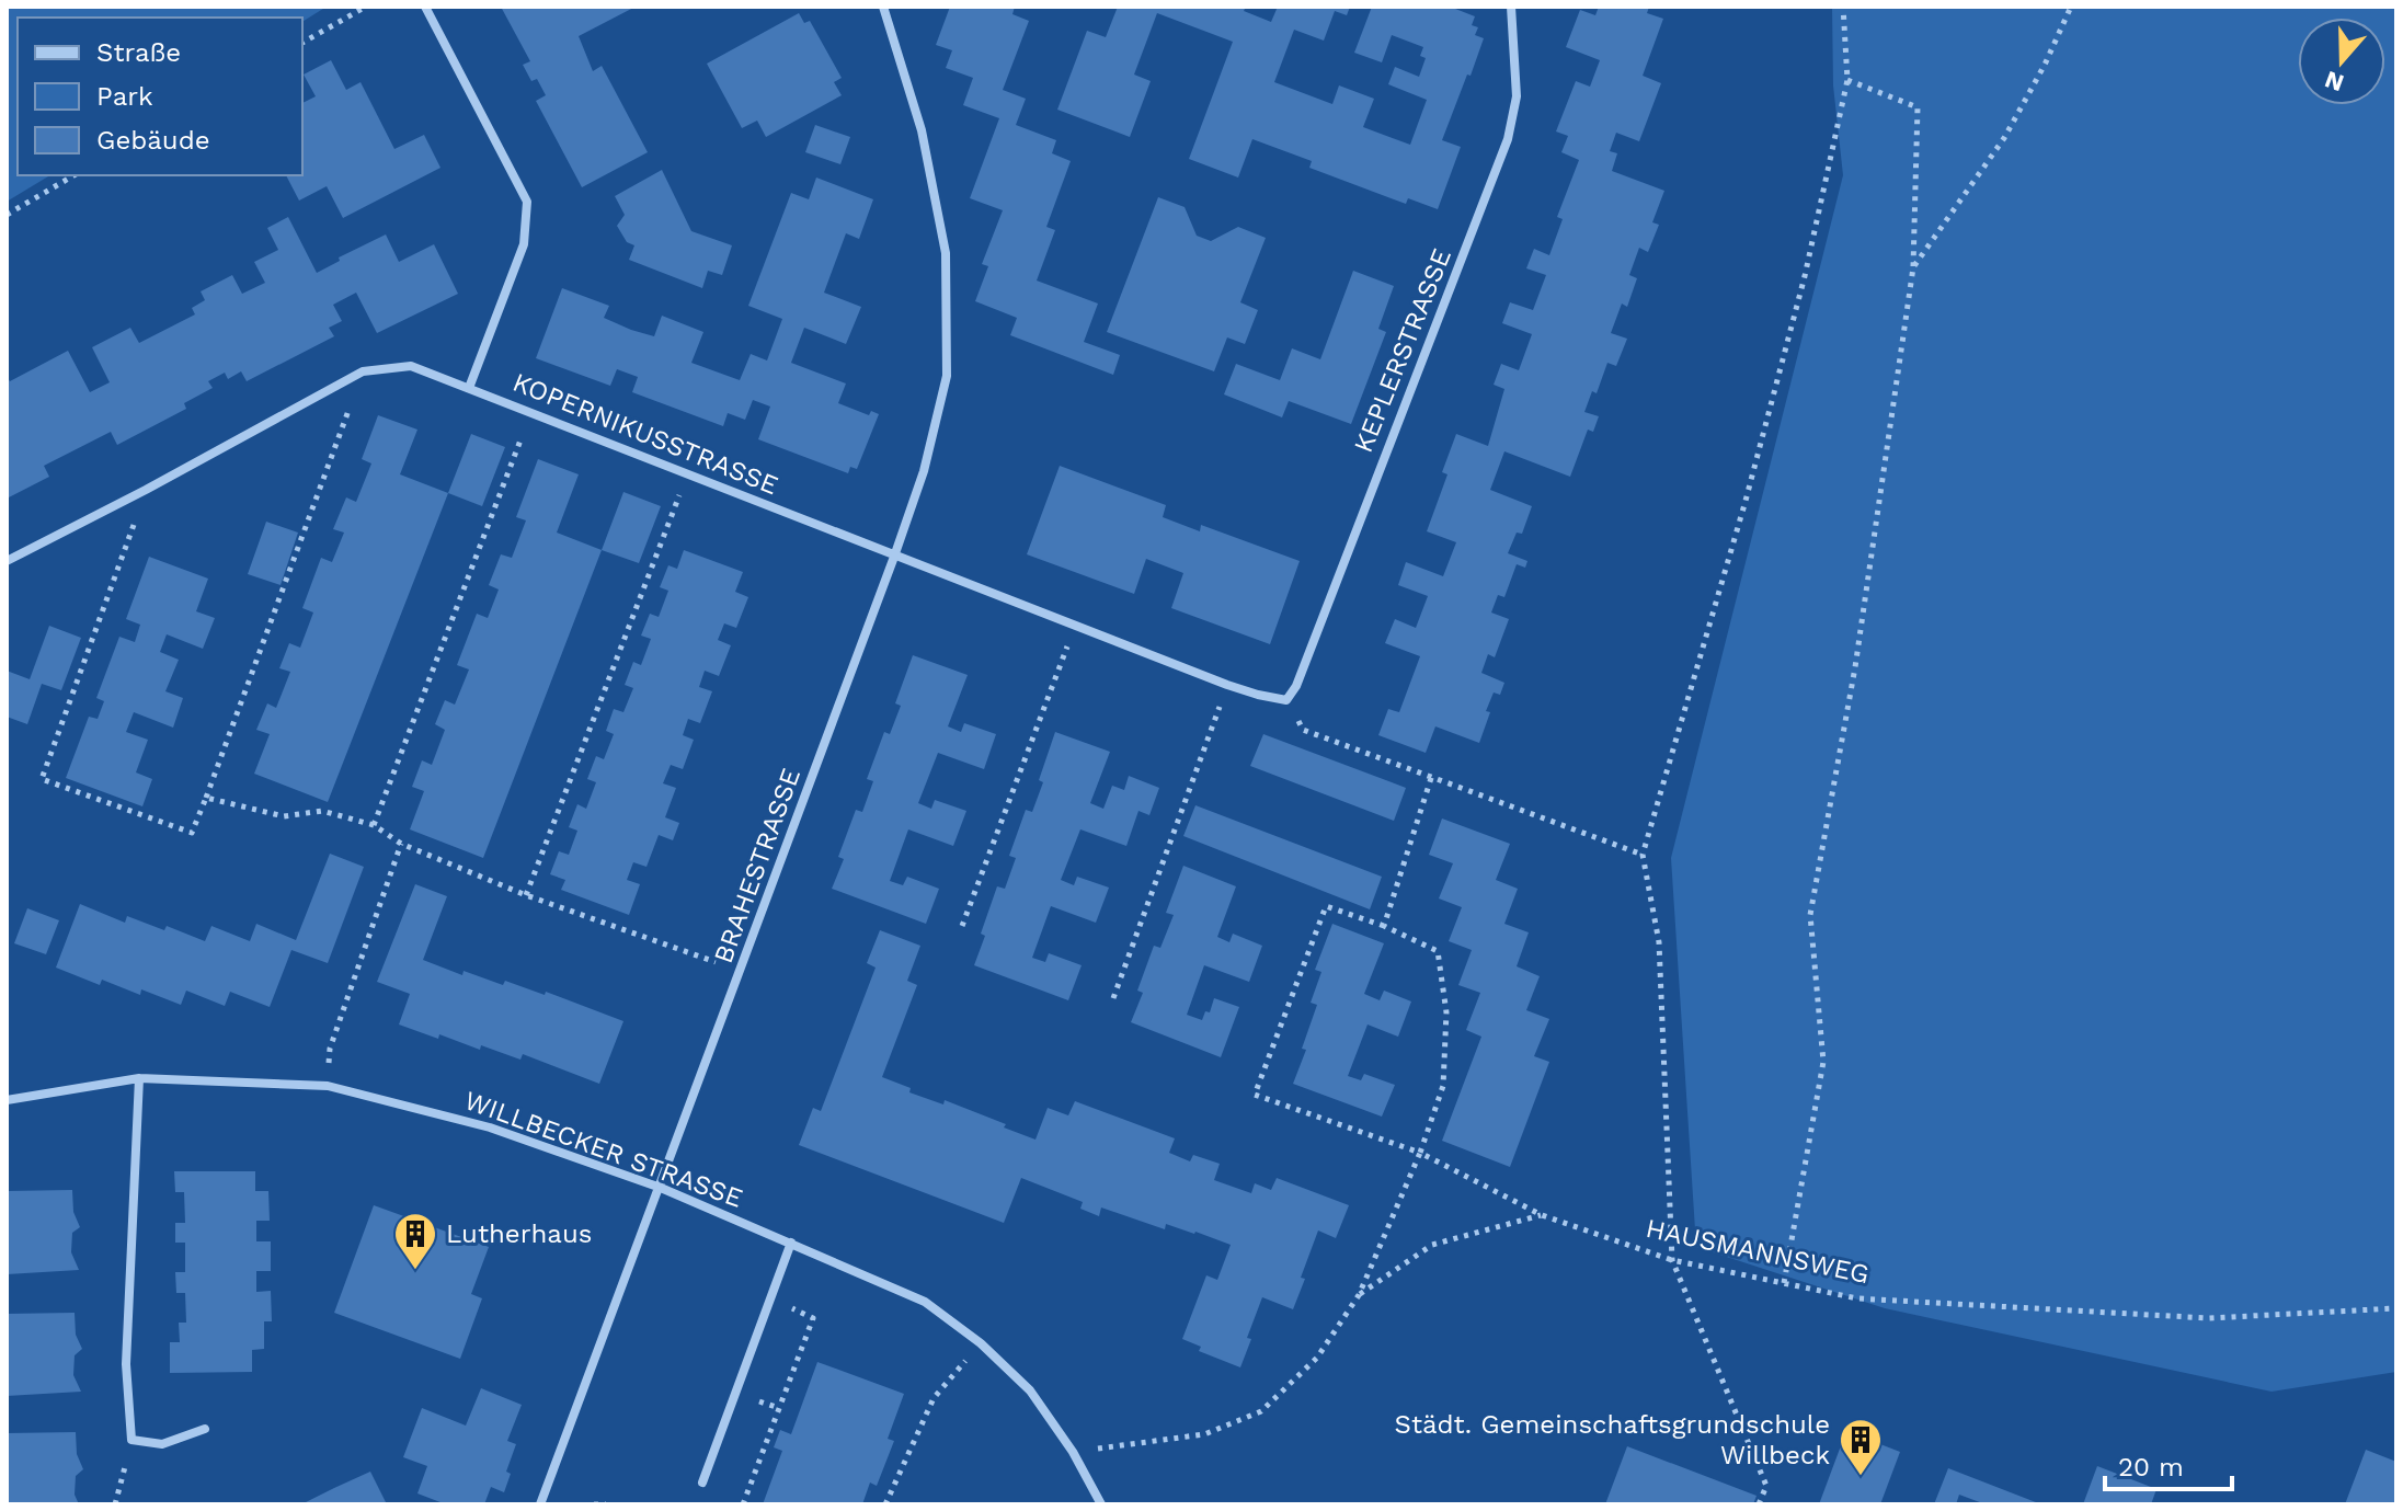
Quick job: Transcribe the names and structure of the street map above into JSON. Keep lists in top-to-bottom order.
{
  "streets": {
    "street": [
      "KEPLERSTRASSE",
      "KOPERNIKUSSTRASSE",
      "BRAHESTRASSE",
      "WILLBECKER STRASSE"
    ],
    "path": ["HAUSMANNSWEG"]
  },
  "crossings": [
    ["KEPLERSTRASSE", "KOPERNIKUSSTRASSE"],
    ["KOPERNIKUSSTRASSE", "BRAHESTRASSE"],
    ["BRAHESTRASSE", "WILLBECKER STRASSE"]
  ],
  "places": {
    "building": ["Lutherhaus", "Städt. Gemeinschaftsgrundschule Willbeck"]
  },
  "legend": ["Straße", "Park", "Gebäude"],
  "scale_bar": "20 m",
  "north": "bottom"
}
